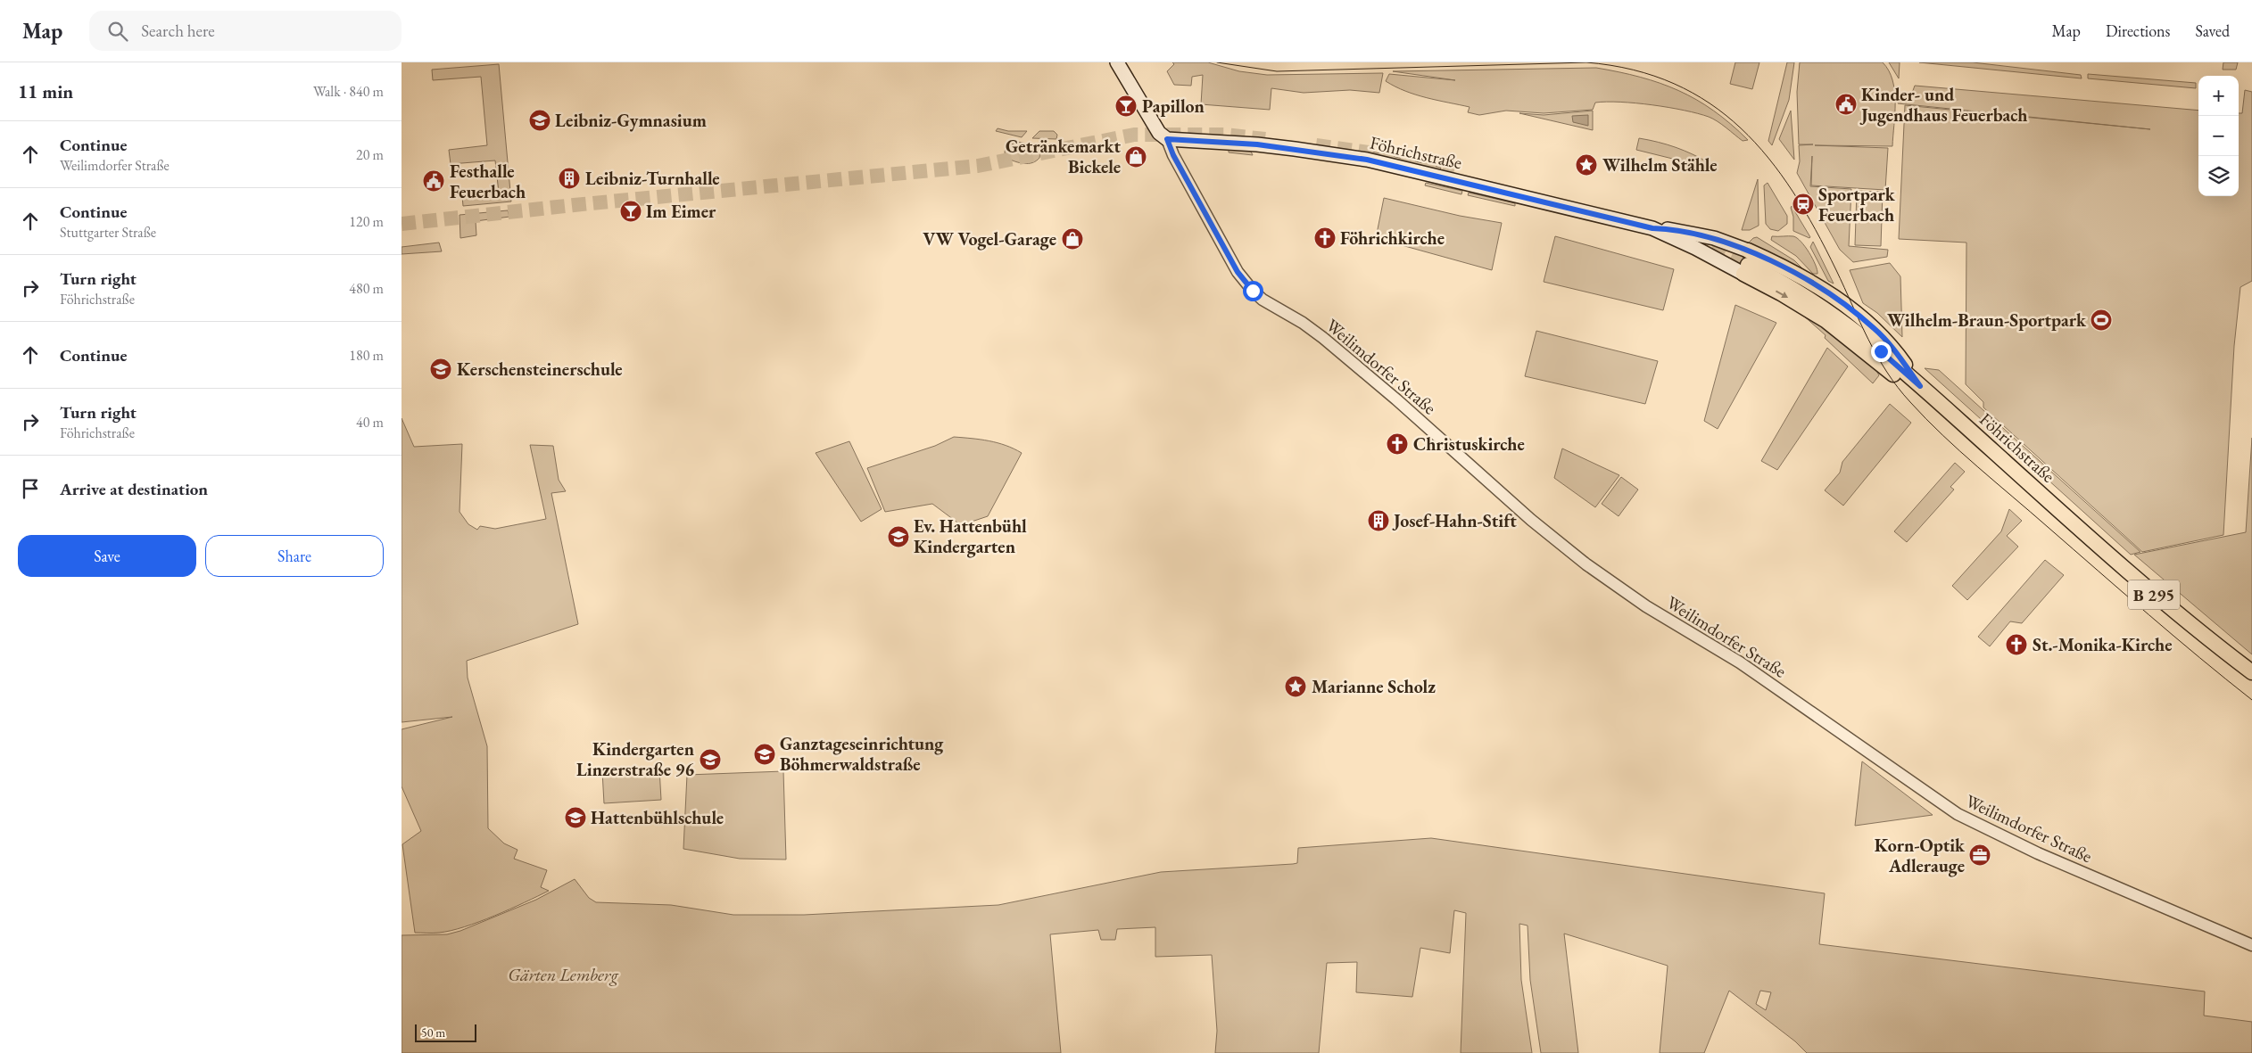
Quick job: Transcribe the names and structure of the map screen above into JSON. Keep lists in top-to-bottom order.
{
  "streets": {
    "main road": ["Föhrichstraße", "B 295"],
    "street": ["Weilimdorfer Straße"]
  },
  "crossings": [
    ["Föhrichstraße", "Weilimdorfer Straße"]
  ],
  "parks": ["Gärten Lemberg"],
  "places": {
    "public building": ["Kinder- und Jugendhaus Feuerbach", "Festhalle Feuerbach"],
    "bar": ["Papillon", "Im Eimer"],
    "school or university": [
      "Leibniz-Gymnasium",
      "Kerschensteinerschule",
      "Ev. Hattenbühl Kindergarten",
      "Ganztageseinrichtung Böhmerwaldstraße",
      "Kindergarten Linzerstraße 96",
      "Hattenbühlschule"
    ],
    "shop": ["Getränkemarkt Bickele", "VW Vogel-Garage"],
    "place": ["Wilhelm Stähle", "Marianne Scholz"],
    "building": ["Leibniz-Turnhalle", "Josef-Hahn-Stift"],
    "station": ["Sportpark Feuerbach"],
    "church": ["Föhrichkirche", "Christuskirche", "St.-Monika-Kirche"],
    "sports": ["Wilhelm-Braun-Sportpark"],
    "office": ["Korn-Optik Adlerauge"]
  },
  "scale_bar": "50 m",
  "page": {
    "header": "Map",
    "search": "Search here",
    "nav": ["Map", "Directions", "Saved"],
    "heading": ["11 min", "Walk · 840 m"],
    "map_buttons": ["+", "−"],
    "list": [
      ["Continue", "Weilimdorfer Straße", "20 m"],
      ["Continue", "Stuttgarter Straße", "120 m"],
      ["Turn right", "Föhrichstraße", "480 m"],
      ["Continue", "180 m"],
      ["Turn right", "Föhrichstraße", "40 m"],
      "Arrive at destination"
    ],
    "buttons": ["Save", "Share"],
    "scale": "50 m"
  }
}
